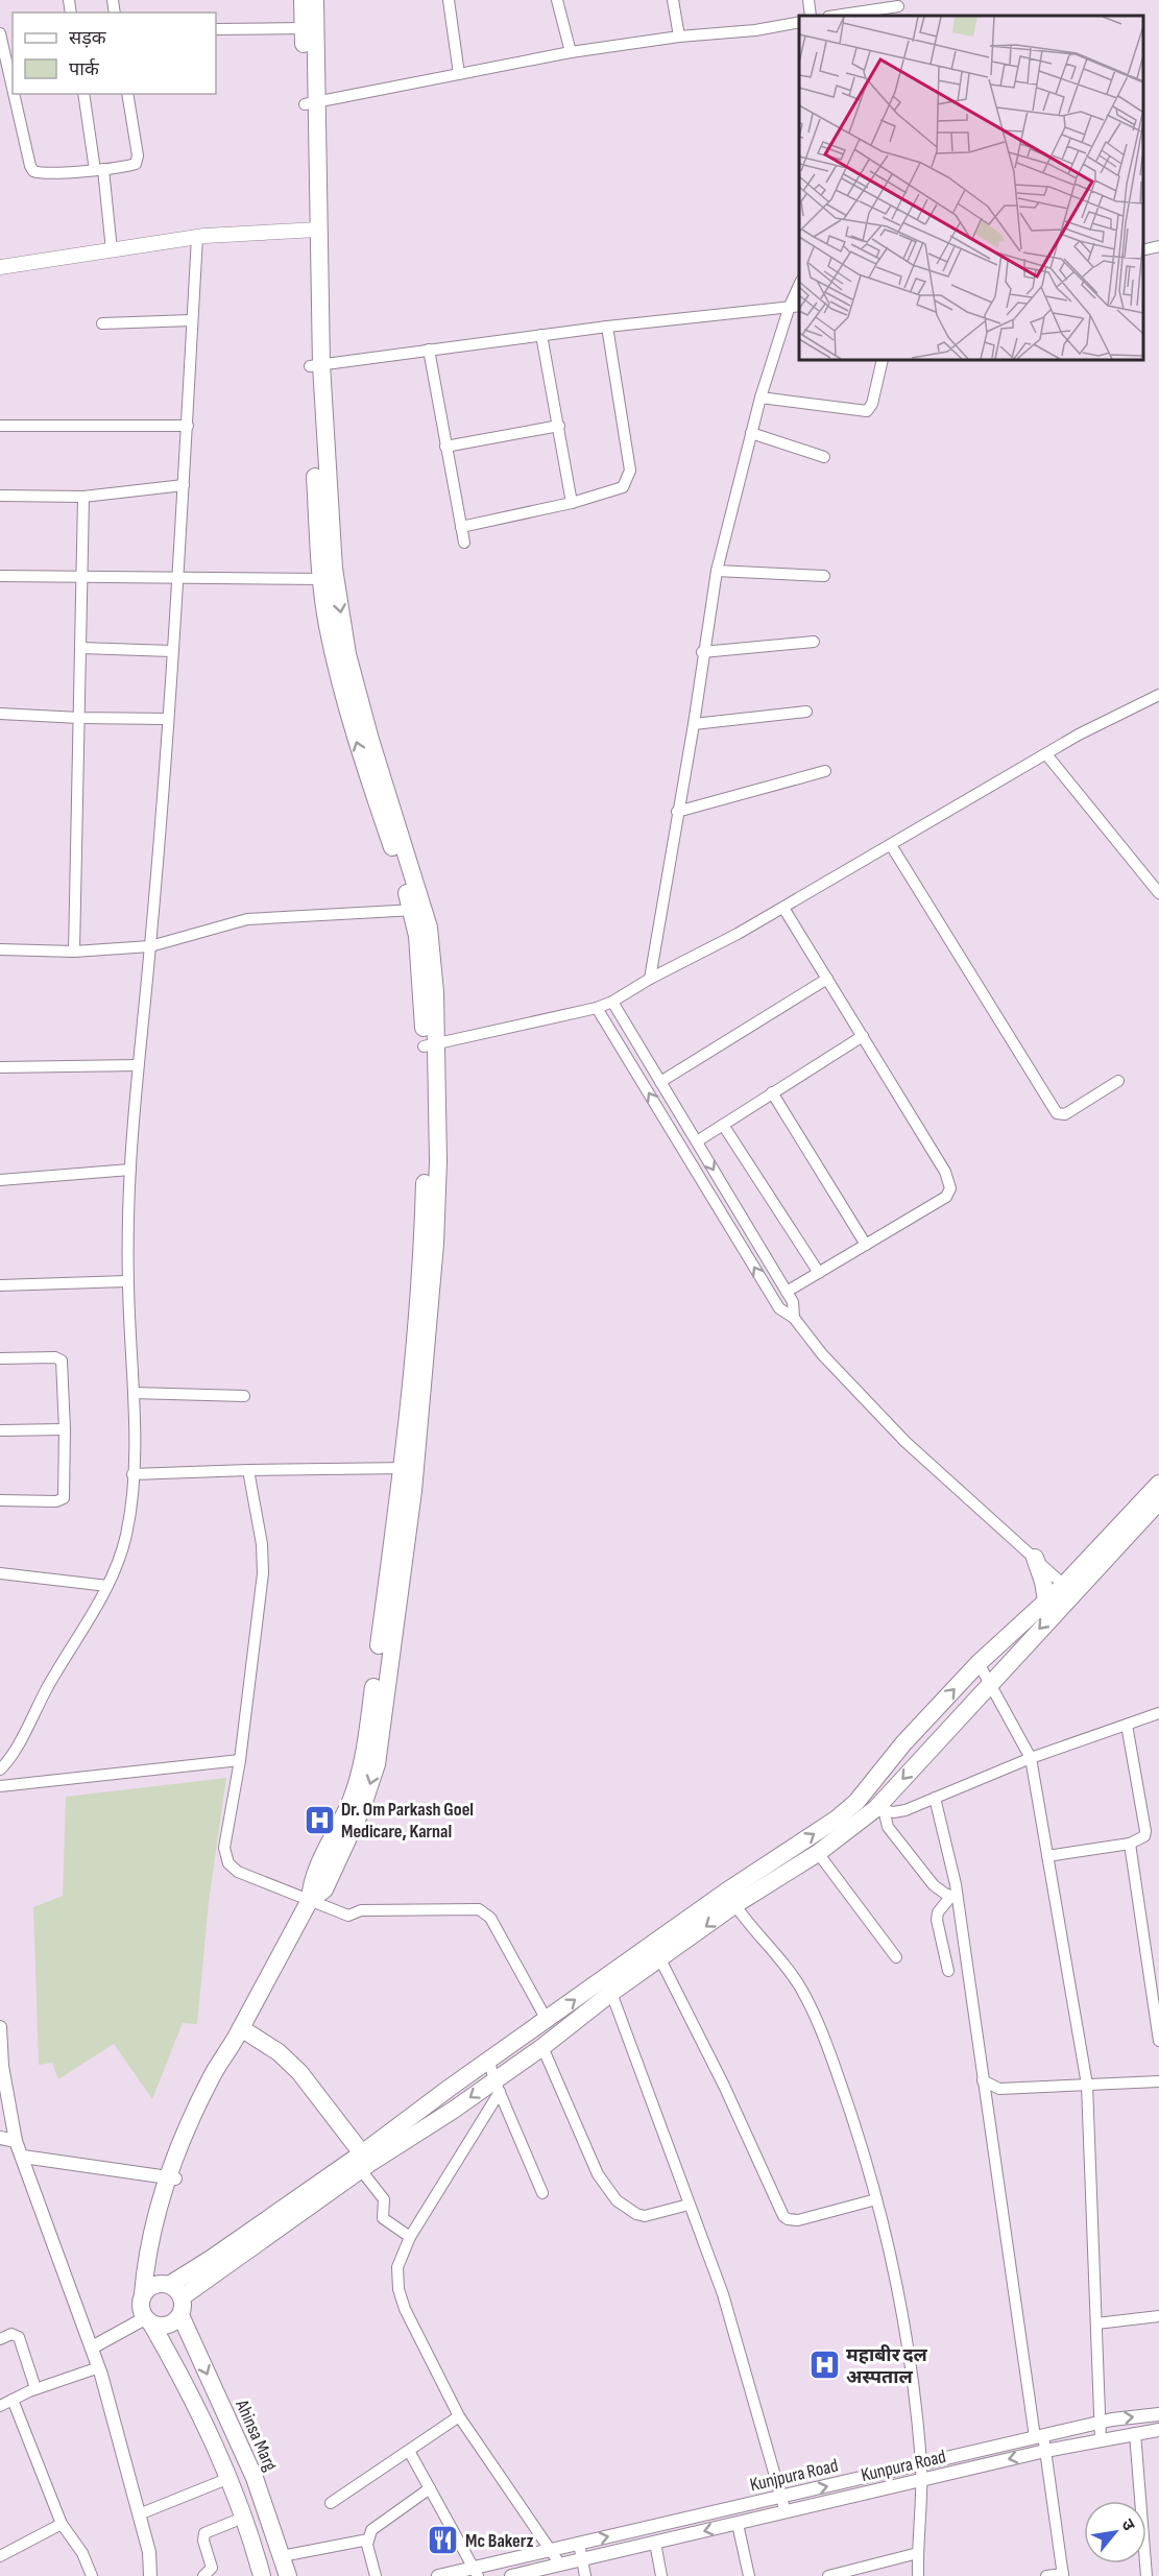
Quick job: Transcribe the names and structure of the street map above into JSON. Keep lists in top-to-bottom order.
{
  "streets": {
    "main road": ["Ahinsa Marg"],
    "street": ["Kunpura Road", "Kunjpura Road"]
  },
  "places": {
    "hospital": ["Dr. Om Parkash Goel Medicare, Karnal", "महाबीर दल अस्पताल"],
    "restaurant": ["Mc Bakerz"]
  },
  "legend": ["सड़क", "पार्क"],
  "north": "top right"
}
